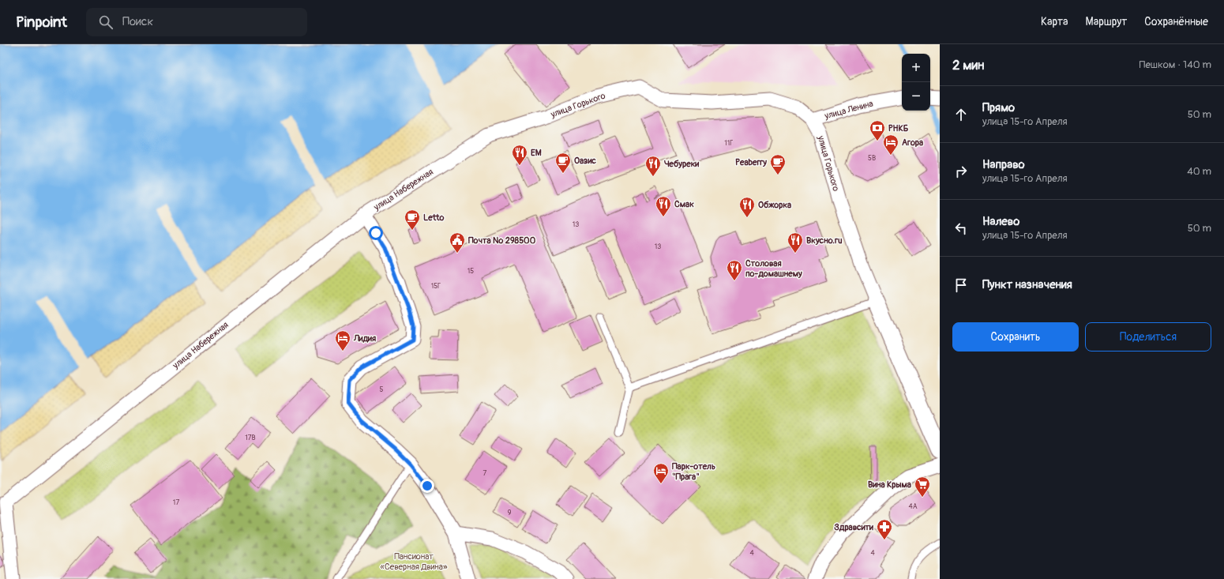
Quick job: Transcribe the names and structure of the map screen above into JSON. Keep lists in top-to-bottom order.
{
  "streets": {
    "main road": ["улица Горького"],
    "street": ["улица Ленина", "улица Набережная"]
  },
  "crossings": [
    ["улица Горького", "улица Ленина"],
    ["улица Горького", "улица Набережная"]
  ],
  "parks": ["Пансионат «Северная Двина»"],
  "places": {
    "bank": ["РНКБ"],
    "hotel": ["Агора", "Лидия", "Парк-отель \"Прага\""],
    "restaurant": [
      "ЕМ",
      "Чебуреки",
      "Смак",
      "Обжорка",
      "Вкусно.ru",
      "Столовая по-домашнему"
    ],
    "cafe": ["Оазис", "Peaberry", "Letto"],
    "public building": ["Почта № 298500"],
    "supermarket": ["Вина Крыма"],
    "pharmacy": ["Здравсити"]
  },
  "house_numbers": [
    "11Г",
    "5В",
    "13",
    "13",
    "15",
    "15Г",
    "5",
    "17В",
    "7",
    "17",
    "4А",
    "9",
    "4",
    "4"
  ],
  "page": {
    "header": "Pinpoint",
    "search": "Поиск",
    "nav": ["Карта", "Маршрут", "Сохранённые"],
    "heading": ["2 мин", "Пешком · 140 m"],
    "map_buttons": ["+", "−"],
    "list": [
      ["Прямо", "улица 15-го Апреля", "50 m"],
      ["Направо", "улица 15-го Апреля", "40 m"],
      ["Налево", "улица 15-го Апреля", "50 m"],
      "Пункт назначения"
    ],
    "buttons": ["Сохранить", "Поделиться"]
  }
}
